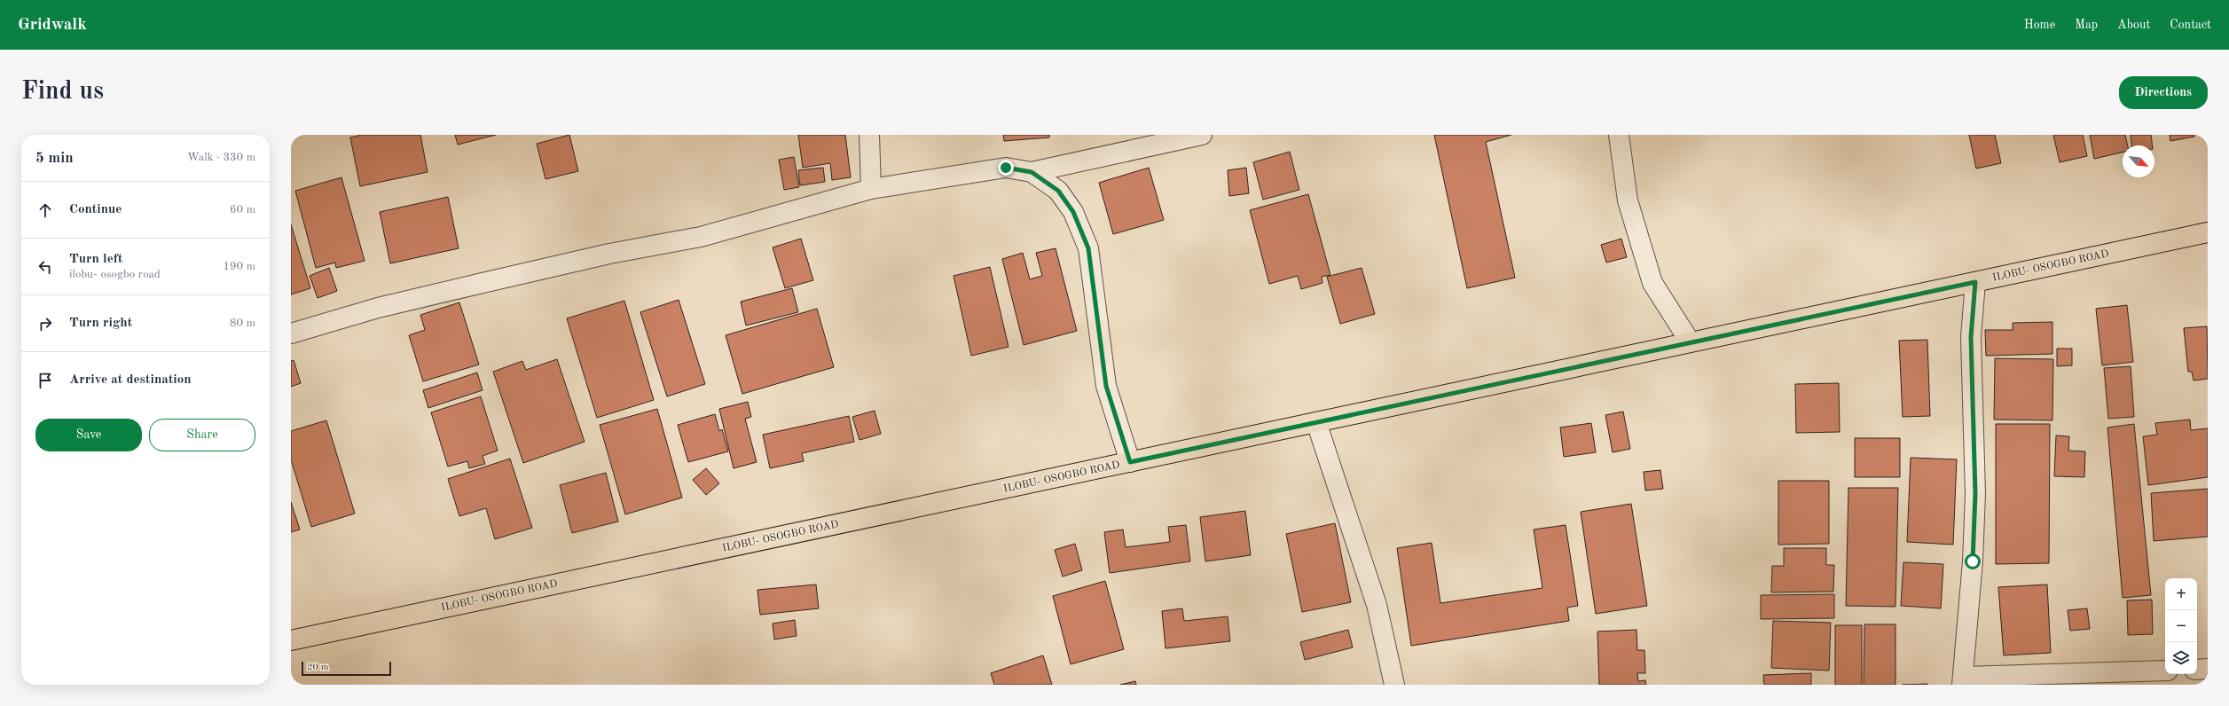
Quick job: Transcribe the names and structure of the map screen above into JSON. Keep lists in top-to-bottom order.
{
  "streets": {
    "main road": ["ILOBU- OSOGBO ROAD"]
  },
  "scale_bar": "20 m",
  "north": "bottom right",
  "page": {
    "header": "Gridwalk",
    "nav": [
      "Home",
      "Map",
      "About",
      "Contact"
    ],
    "buttons": [
      "Directions",
      ["Save", "Share"]
    ],
    "title": "Find us",
    "heading": ["5 min", "Walk · 330 m"],
    "list": [
      ["Continue", "60 m"],
      ["Turn left", "ilobu- osogbo road", "190 m"],
      ["Turn right", "80 m"],
      "Arrive at destination"
    ],
    "map_buttons": ["+", "−"],
    "scale": "20 m"
  }
}
